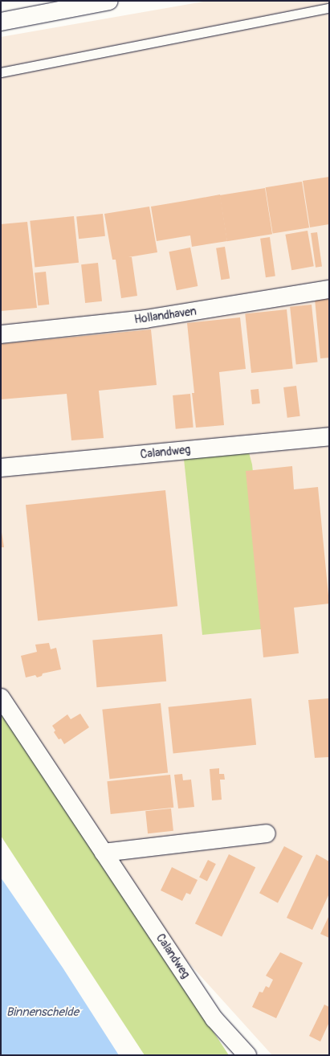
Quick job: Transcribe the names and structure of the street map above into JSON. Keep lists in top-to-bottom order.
{
  "streets": {
    "street": ["Hollandhaven", "Calandweg"]
  },
  "water": ["Binnenschelde"]
}
